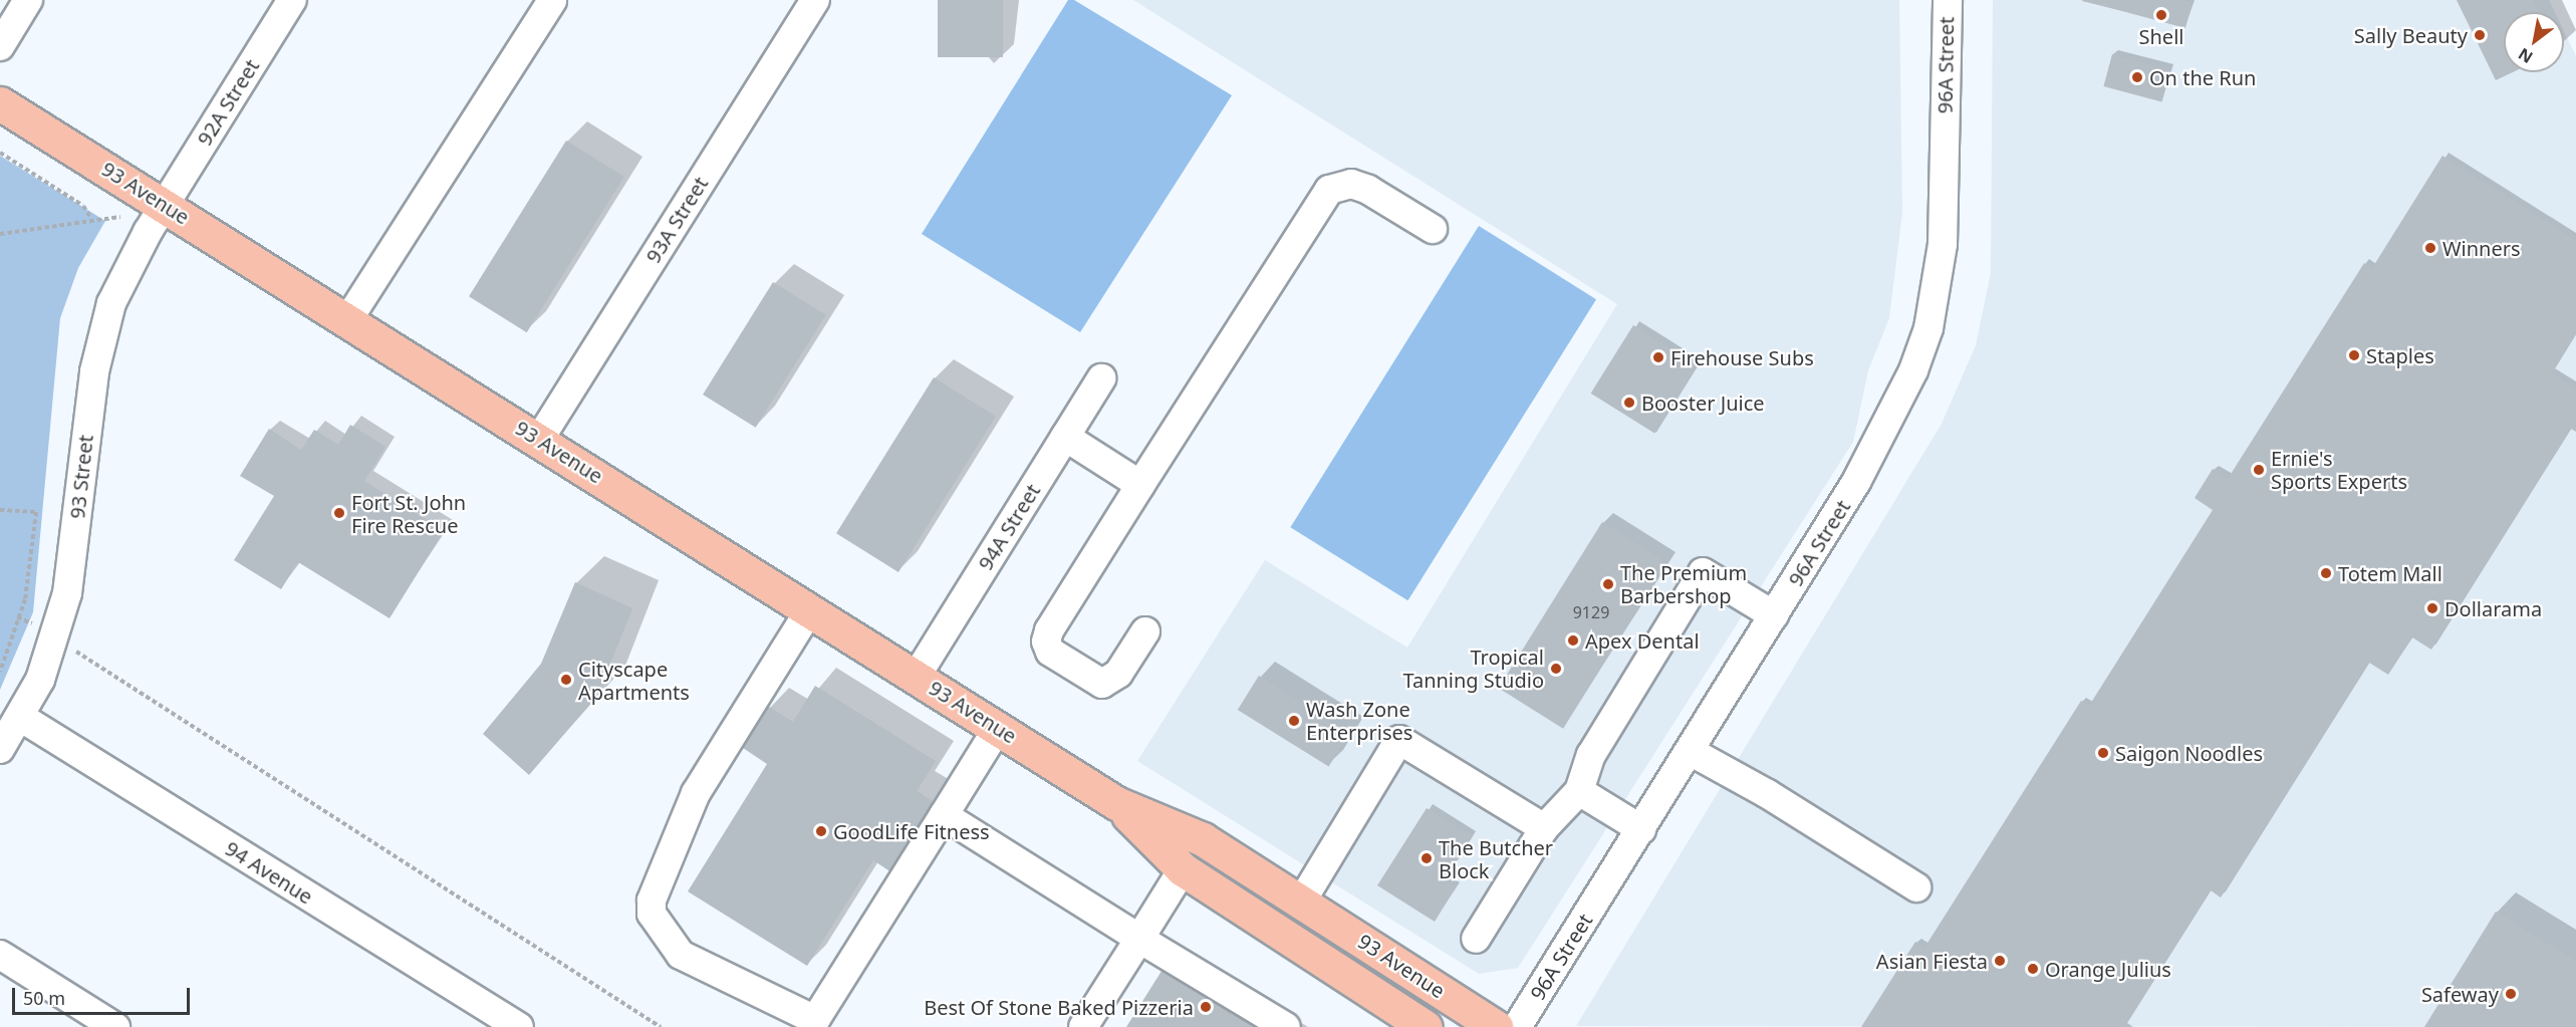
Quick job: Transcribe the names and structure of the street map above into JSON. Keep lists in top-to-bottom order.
{
  "streets": {
    "main road": ["93 Avenue"],
    "street": [
      "96A Street",
      "92A Street",
      "93A Street",
      "93 Street",
      "94A Street",
      "94 Avenue"
    ]
  },
  "crossings": [
    ["92A Street", "93 Avenue"],
    ["92A Street", "93 Street"],
    ["93 Avenue", "93A Street"],
    ["93 Avenue", "93 Street"],
    ["93 Avenue", "94A Street"],
    ["93 Street", "94 Avenue"]
  ],
  "places": [
    "Shell",
    "Sally Beauty",
    "On the Run",
    "Winners",
    "Staples",
    "Firehouse Subs",
    "Booster Juice",
    "Ernie's Sports Experts",
    "Fort St. John Fire Rescue",
    "Totem Mall",
    "The Premium Barbershop",
    "Dollarama",
    "Apex Dental",
    "Tropical Tanning Studio",
    "Cityscape Apartments",
    "Wash Zone Enterprises",
    "Saigon Noodles",
    "GoodLife Fitness",
    "The Butcher Block",
    "Asian Fiesta",
    "Orange Julius",
    "Safeway",
    "Best Of Stone Baked Pizzeria"
  ],
  "house_numbers": ["9129"],
  "scale_bar": "50 m",
  "north": "bottom left"
}
